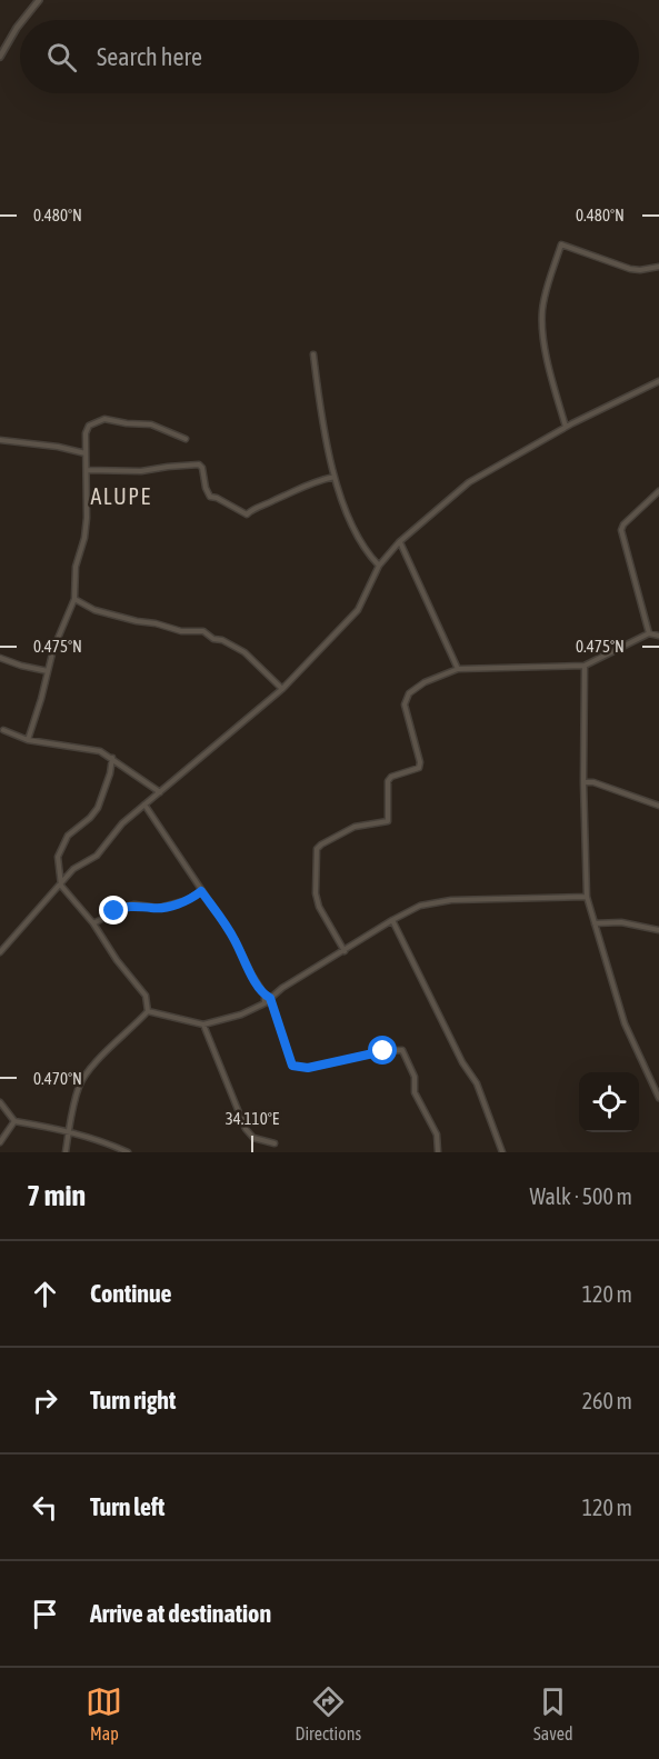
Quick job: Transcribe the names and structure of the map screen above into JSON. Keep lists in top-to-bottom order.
{
  "districts": ["ALUPE"],
  "page": {
    "search": "Search here",
    "heading": ["7 min", "Walk · 500 m"],
    "list": [
      ["Continue", "120 m"],
      ["Turn right", "260 m"],
      ["Turn left", "120 m"],
      "Arrive at destination"
    ],
    "nav": ["Map", "Directions", "Saved"]
  },
  "coordinates": [
    "0.480°N",
    "0.475°N",
    "0.470°N",
    "34.110°E"
  ]
}
